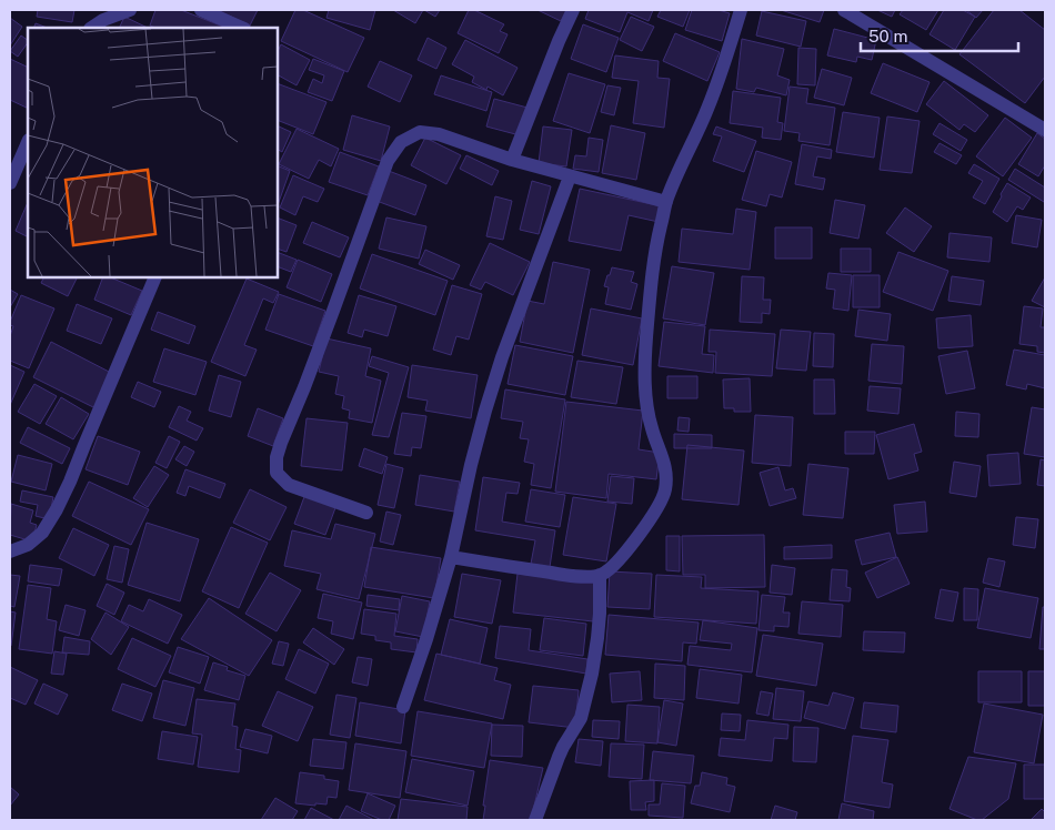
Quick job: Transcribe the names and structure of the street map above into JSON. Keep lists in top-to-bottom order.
{
  "scale_bar": "50 m"
}
